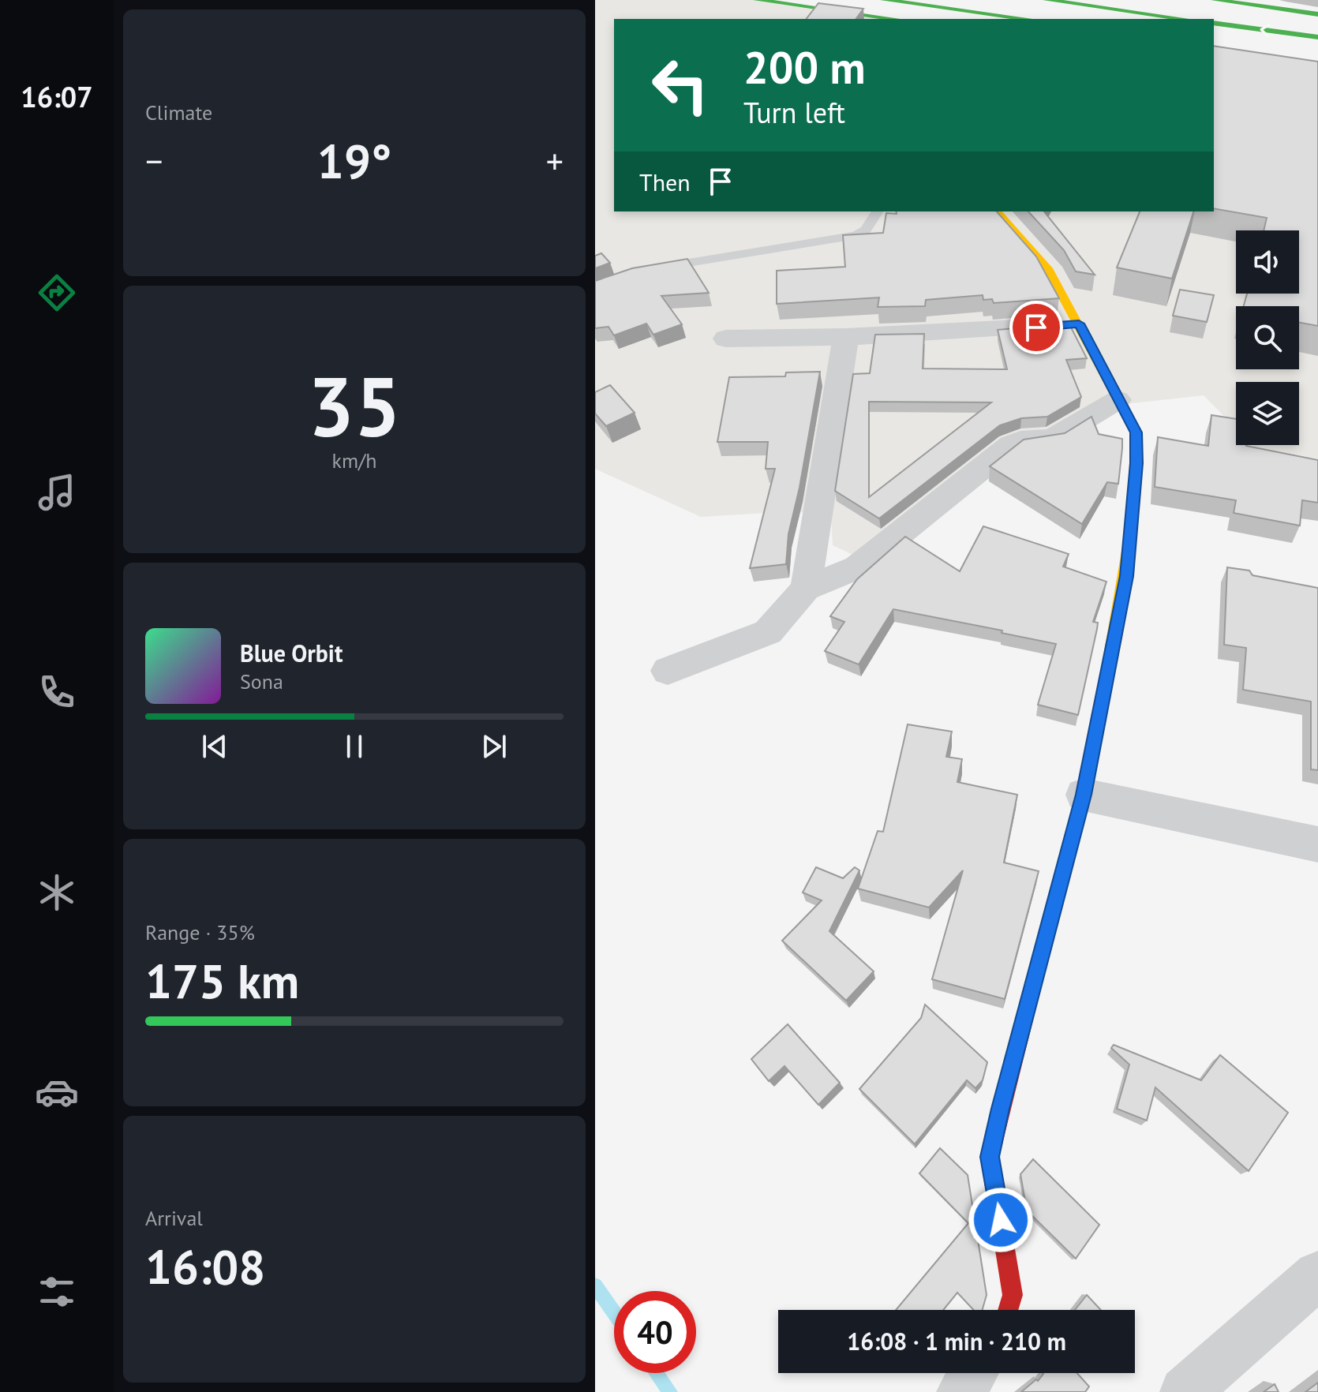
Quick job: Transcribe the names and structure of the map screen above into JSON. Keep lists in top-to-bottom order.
{
  "page": {
    "tabs": "16:07",
    "tile": [
      "Climate",
      ["35", "km/h"],
      ["Range · 35%", "175 km"],
      ["Arrival", "16:08"]
    ],
    "turn": ["200 m", "Turn left"],
    "heat": ["−", "19°", "+"],
    "then": "Then",
    "song": ["Blue Orbit", "Sona"],
    "limit": "40",
    "trip": "16:08 · 1 min · 210 m"
  }
}
